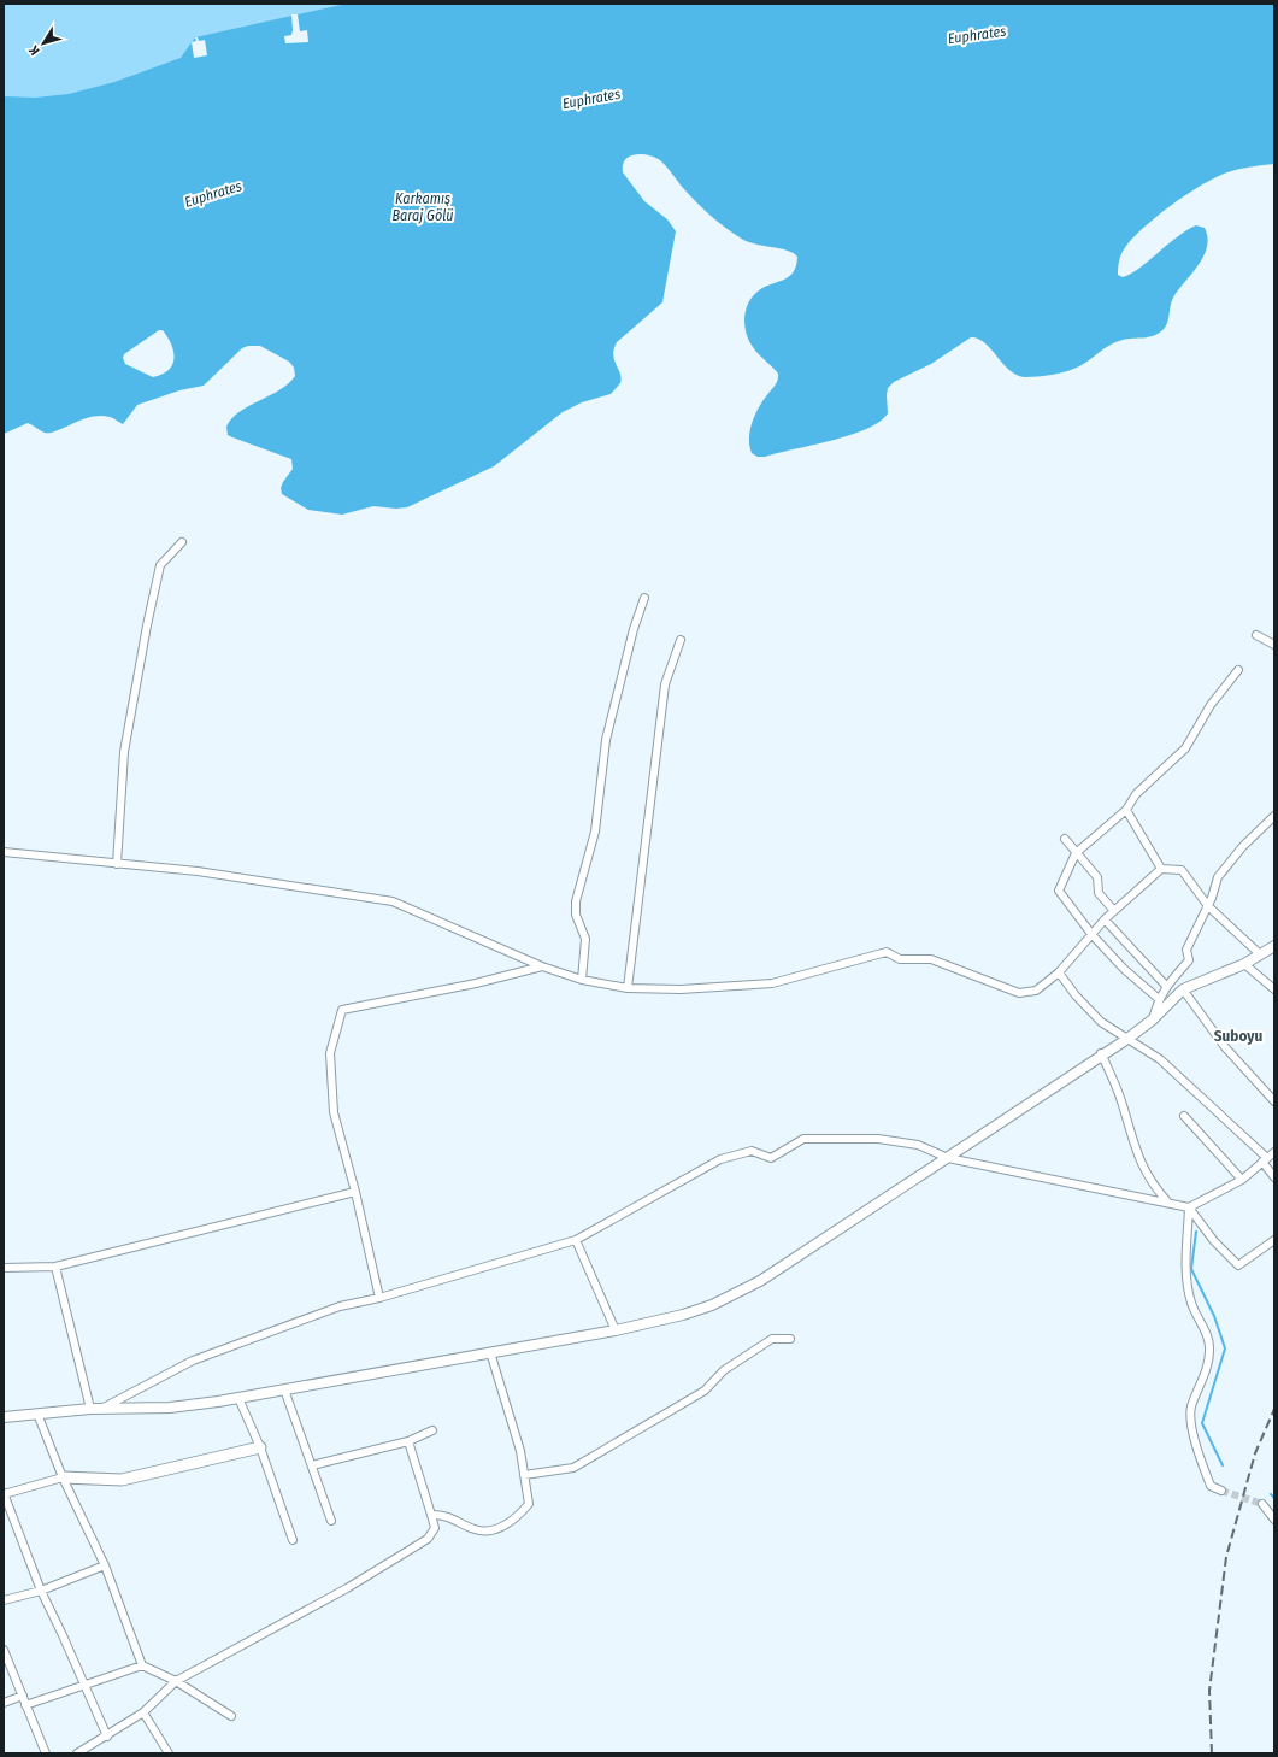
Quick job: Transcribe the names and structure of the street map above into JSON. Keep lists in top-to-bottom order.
{
  "districts": ["Suboyu"],
  "water": ["Euphrates", "Karkamış Baraj Gölü"],
  "north": "bottom left"
}
